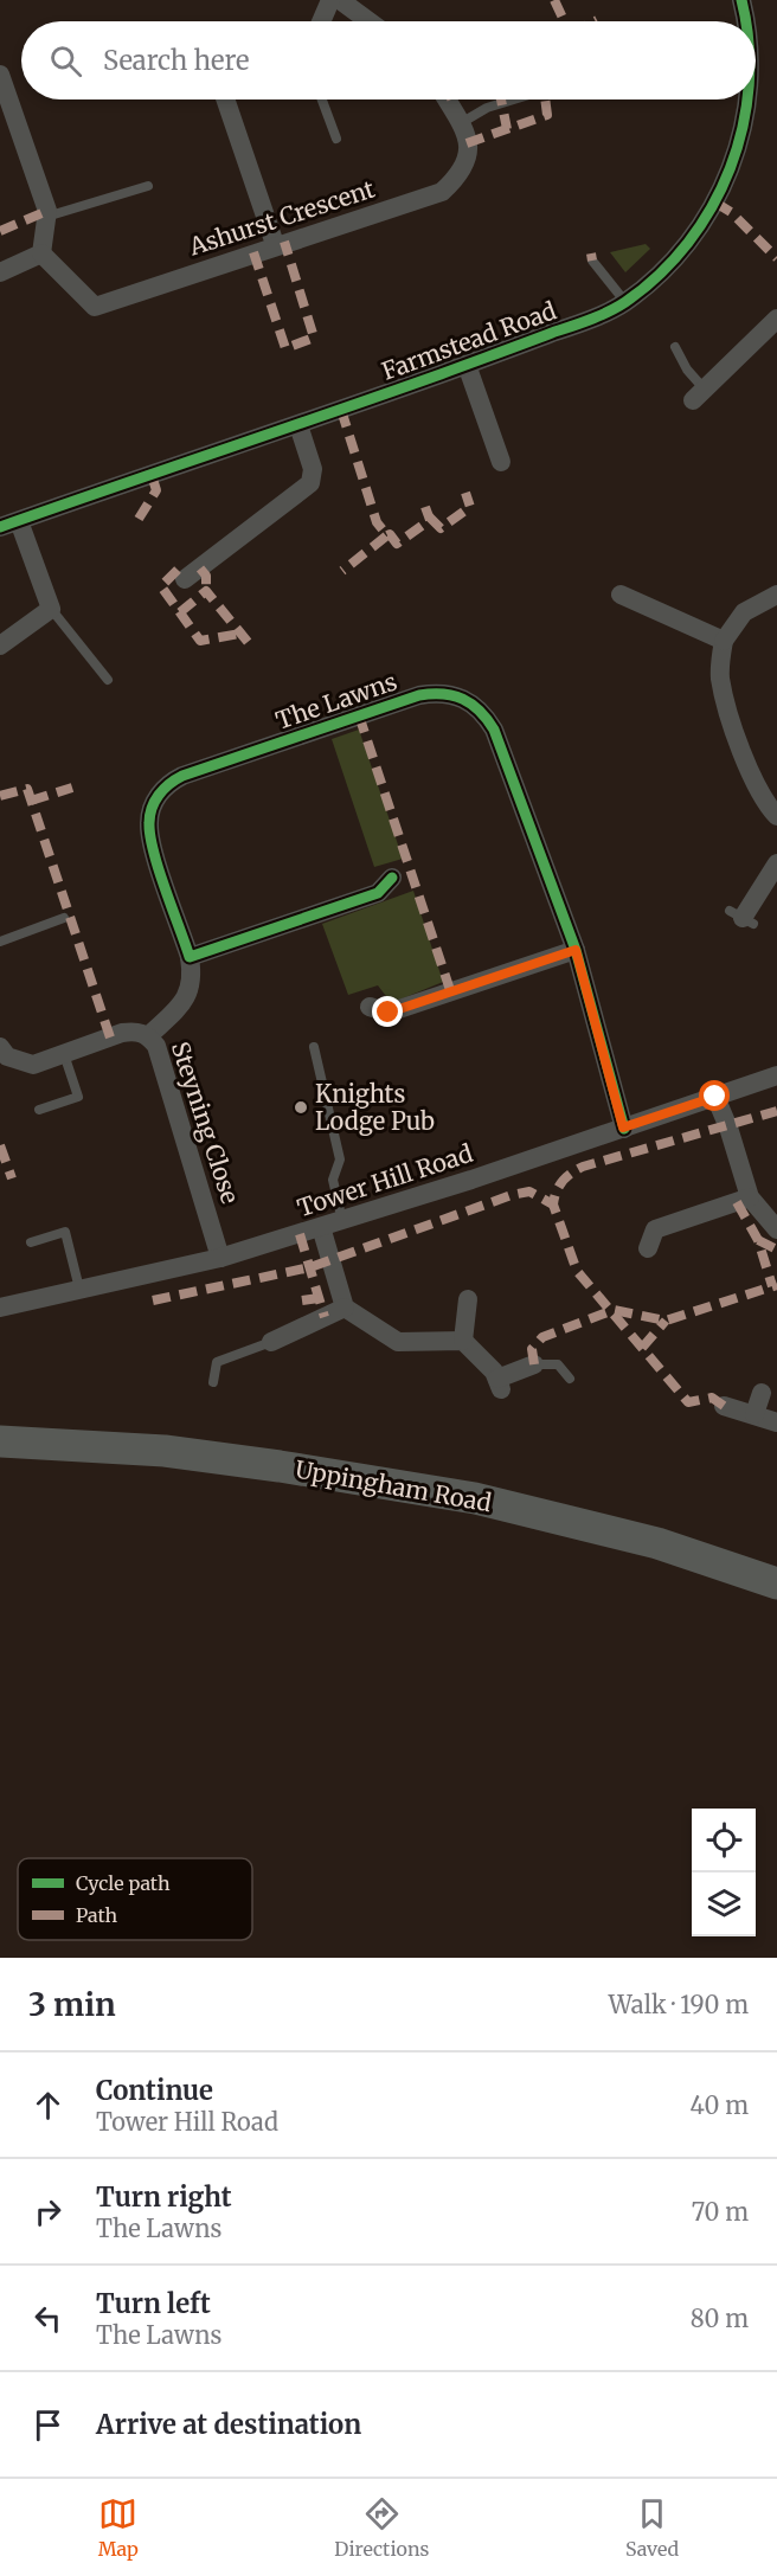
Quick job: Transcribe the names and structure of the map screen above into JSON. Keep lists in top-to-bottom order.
{
  "streets": {
    "highway": ["Uppingham Road"],
    "street": [
      "Ashurst Crescent",
      "Farmstead Road",
      "The Lawns",
      "Steyning Close",
      "Tower Hill Road"
    ]
  },
  "crossings": [
    ["The Lawns", "Steyning Close"],
    ["The Lawns", "Tower Hill Road"],
    ["Steyning Close", "Tower Hill Road"]
  ],
  "places": ["Knights Lodge Pub"],
  "legend": ["Cycle path", "Path"],
  "page": {
    "search": "Search here",
    "heading": ["3 min", "Walk · 190 m"],
    "list": [
      ["Continue", "Tower Hill Road", "40 m"],
      ["Turn right", "The Lawns", "70 m"],
      ["Turn left", "The Lawns", "80 m"],
      "Arrive at destination"
    ],
    "nav": ["Map", "Directions", "Saved"]
  }
}
